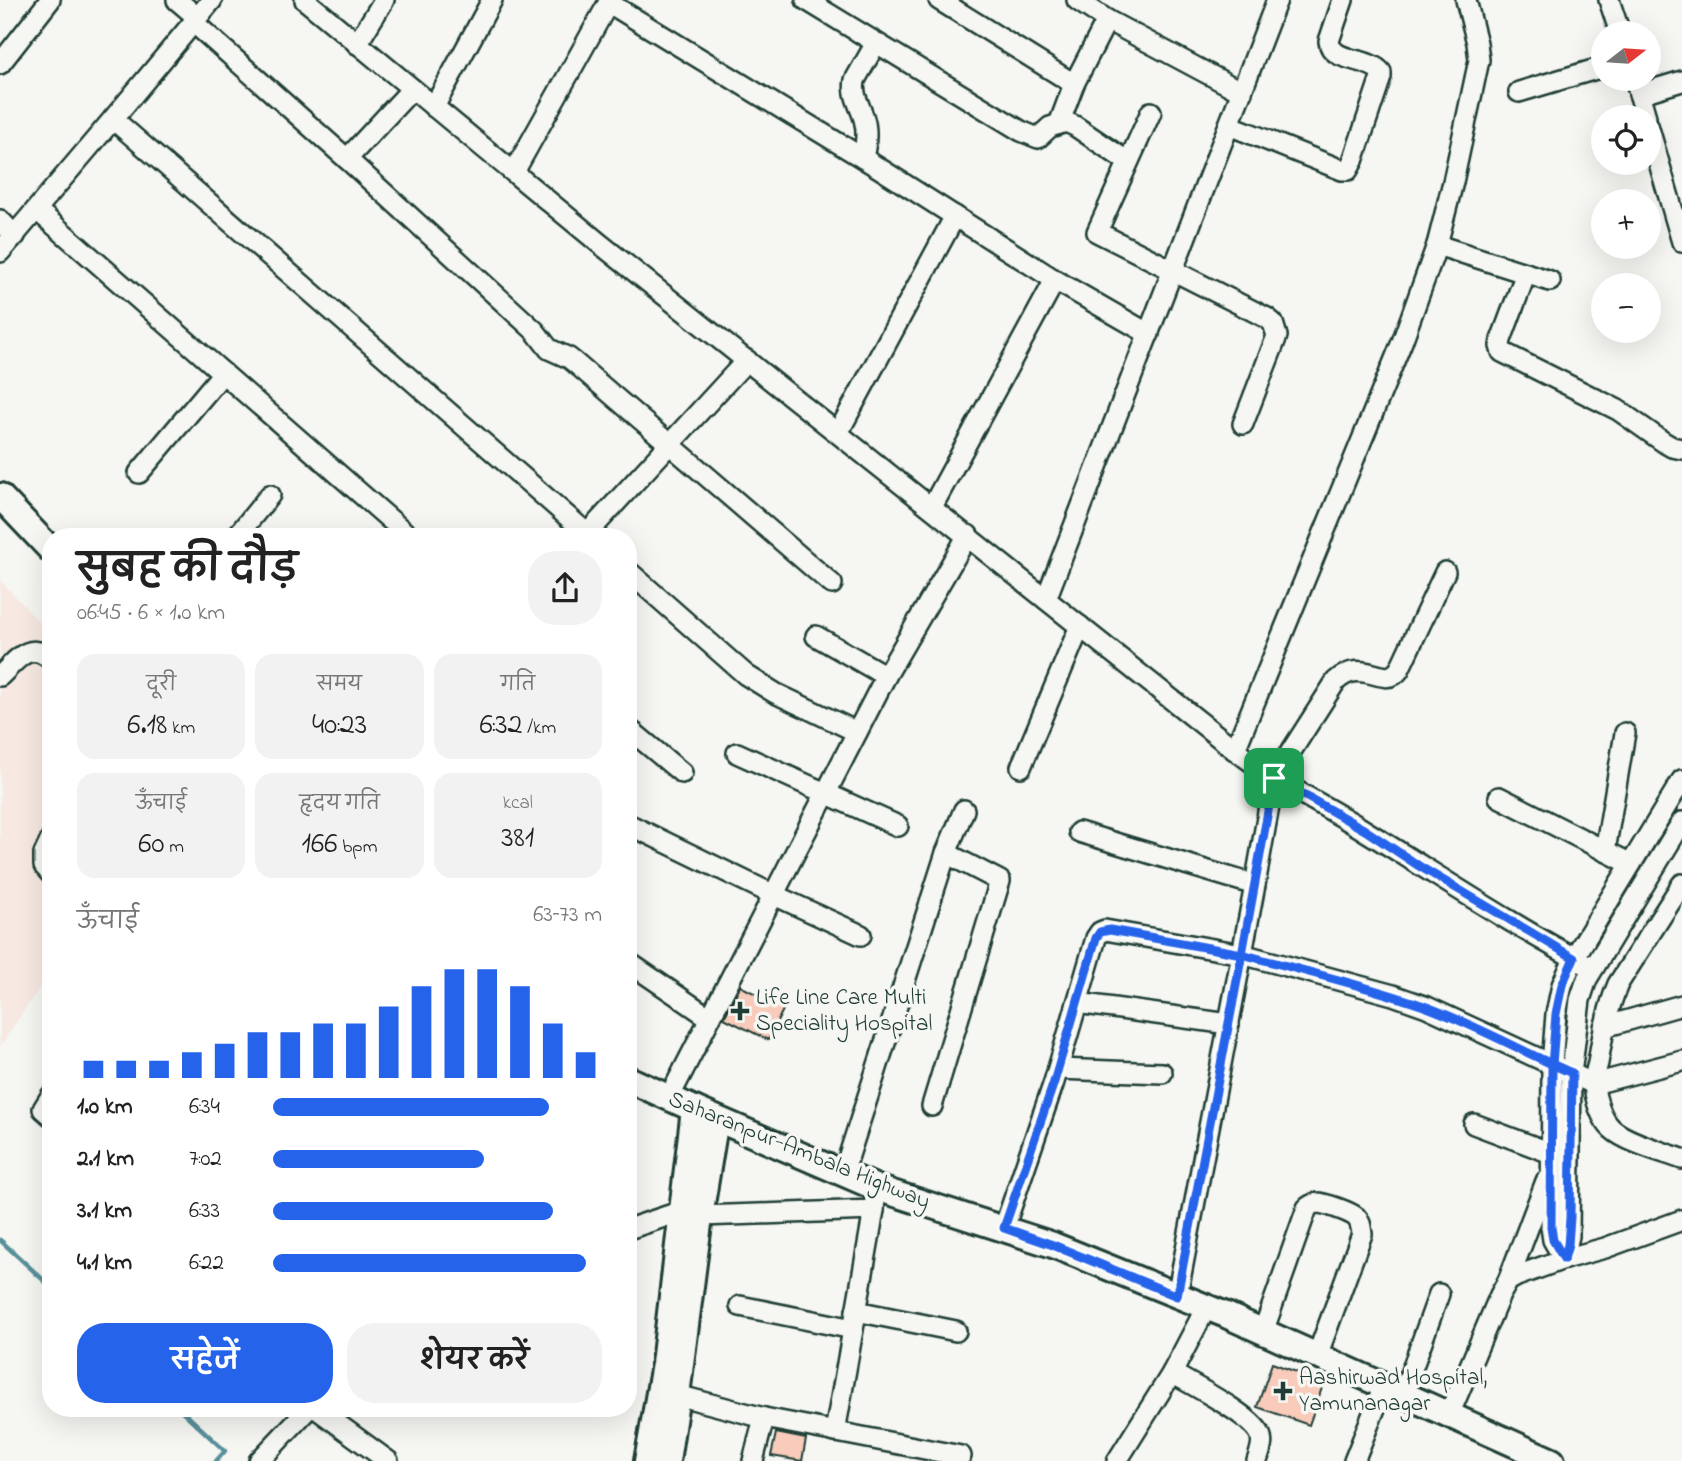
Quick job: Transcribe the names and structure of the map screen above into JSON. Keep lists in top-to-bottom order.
{
  "streets": {
    "main road": ["Saharanpur-Ambala Highway"]
  },
  "places": {
    "health": ["Life Line Care Multi Speciality Hospital", "Aashirwad Hospital, Yamunanagar"]
  },
  "north": "right",
  "page": {
    "map_buttons": ["+", "−"],
    "heading": ["सुबह की दौड़", "06:45 · 6 × 1.0 km"],
    "stats": [
      ["दूरी", "6.18 km"],
      ["समय", "40:23"],
      ["गति", "6:32 /km"],
      ["ऊँचाई", "60 m"],
      ["हृदय गति", "166 bpm"],
      ["kcal", "381"]
    ],
    "chart": ["ऊँचाई", "63–73 m"],
    "list": [
      {
        "name": "1.0 km",
        "note": "6:34"
      },
      {
        "name": "2.1 km",
        "note": "7:02"
      },
      {
        "name": "3.1 km",
        "note": "6:33"
      },
      {
        "name": "4.1 km",
        "note": "6:22"
      }
    ],
    "buttons": ["सहेजें", "शेयर करें"]
  }
}
